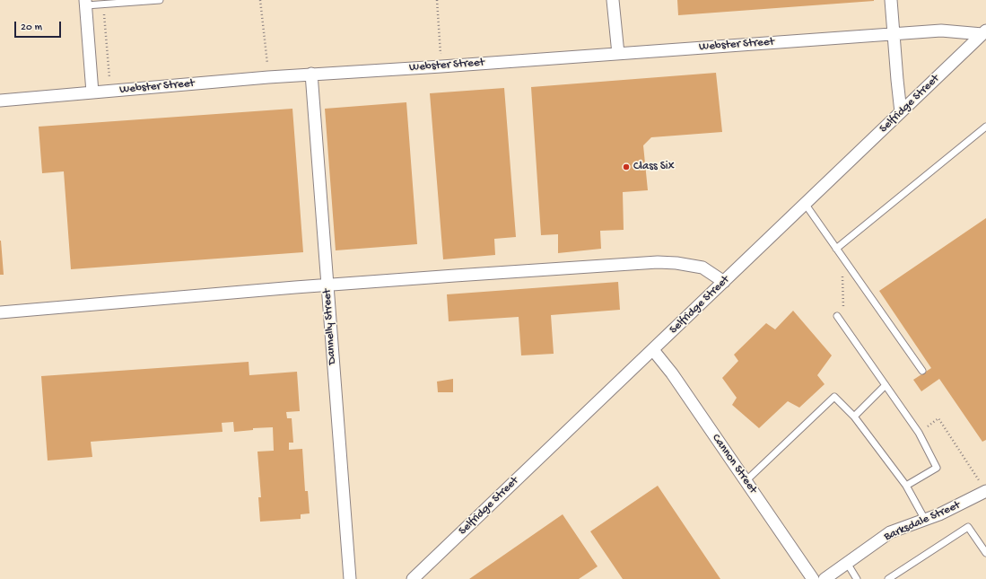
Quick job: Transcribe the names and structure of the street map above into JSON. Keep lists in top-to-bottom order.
{
  "streets": {
    "street": [
      "Webster Street",
      "Selfridge Street",
      "Dannelly Street",
      "Cannon Street",
      "Barksdale Street"
    ]
  },
  "crossings": [
    ["Webster Street", "Selfridge Street"],
    ["Webster Street", "Dannelly Street"],
    ["Selfridge Street", "Cannon Street"]
  ],
  "places": ["Class Six"],
  "scale_bar": "20 m"
}
